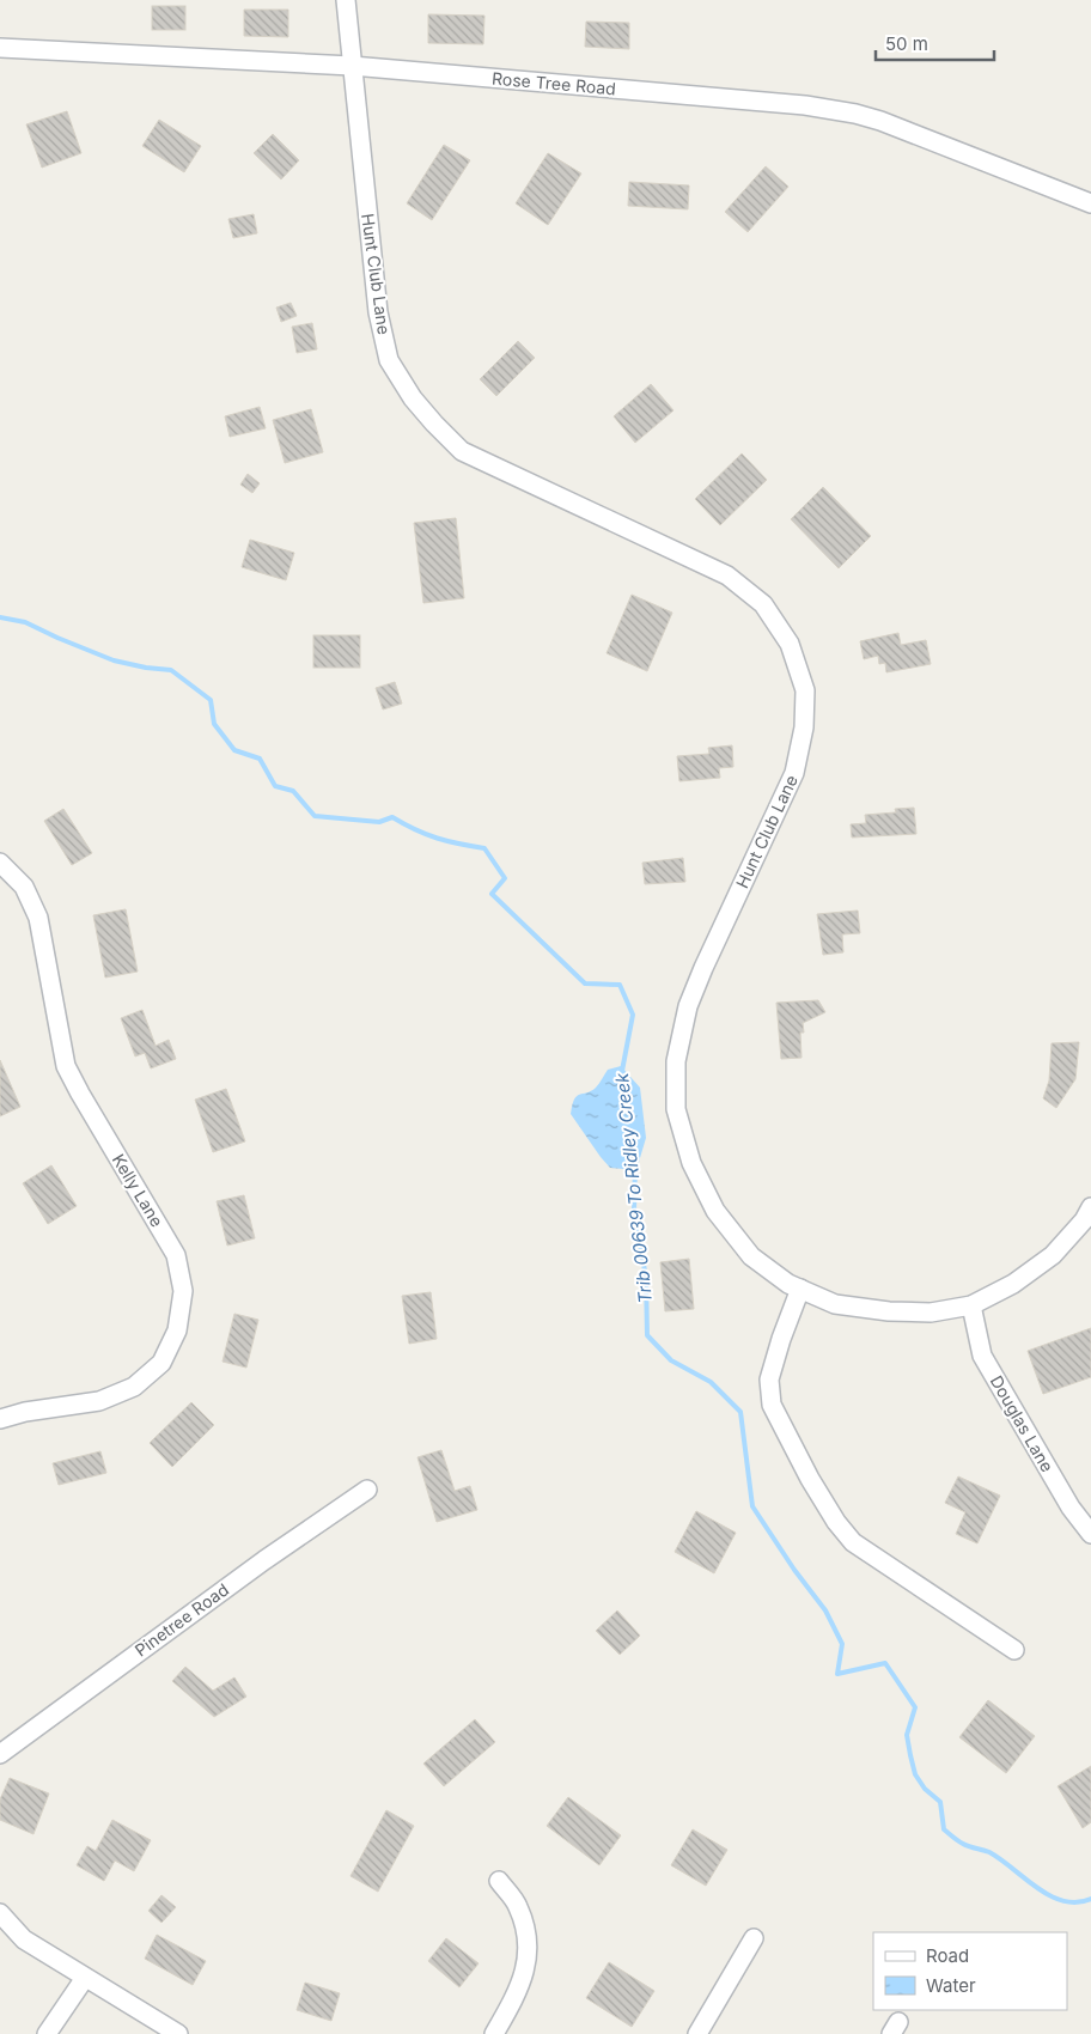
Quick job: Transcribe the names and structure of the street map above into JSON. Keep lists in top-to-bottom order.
{
  "streets": {
    "street": [
      "Rose Tree Road",
      "Hunt Club Lane",
      "Kelly Lane",
      "Douglas Lane",
      "Pinetree Road"
    ]
  },
  "crossings": [
    ["Rose Tree Road", "Hunt Club Lane"],
    ["Hunt Club Lane", "Douglas Lane"]
  ],
  "water": ["Trib 00639 To Ridley Creek"],
  "legend": ["Road", "Water"],
  "scale_bar": "50 m"
}
